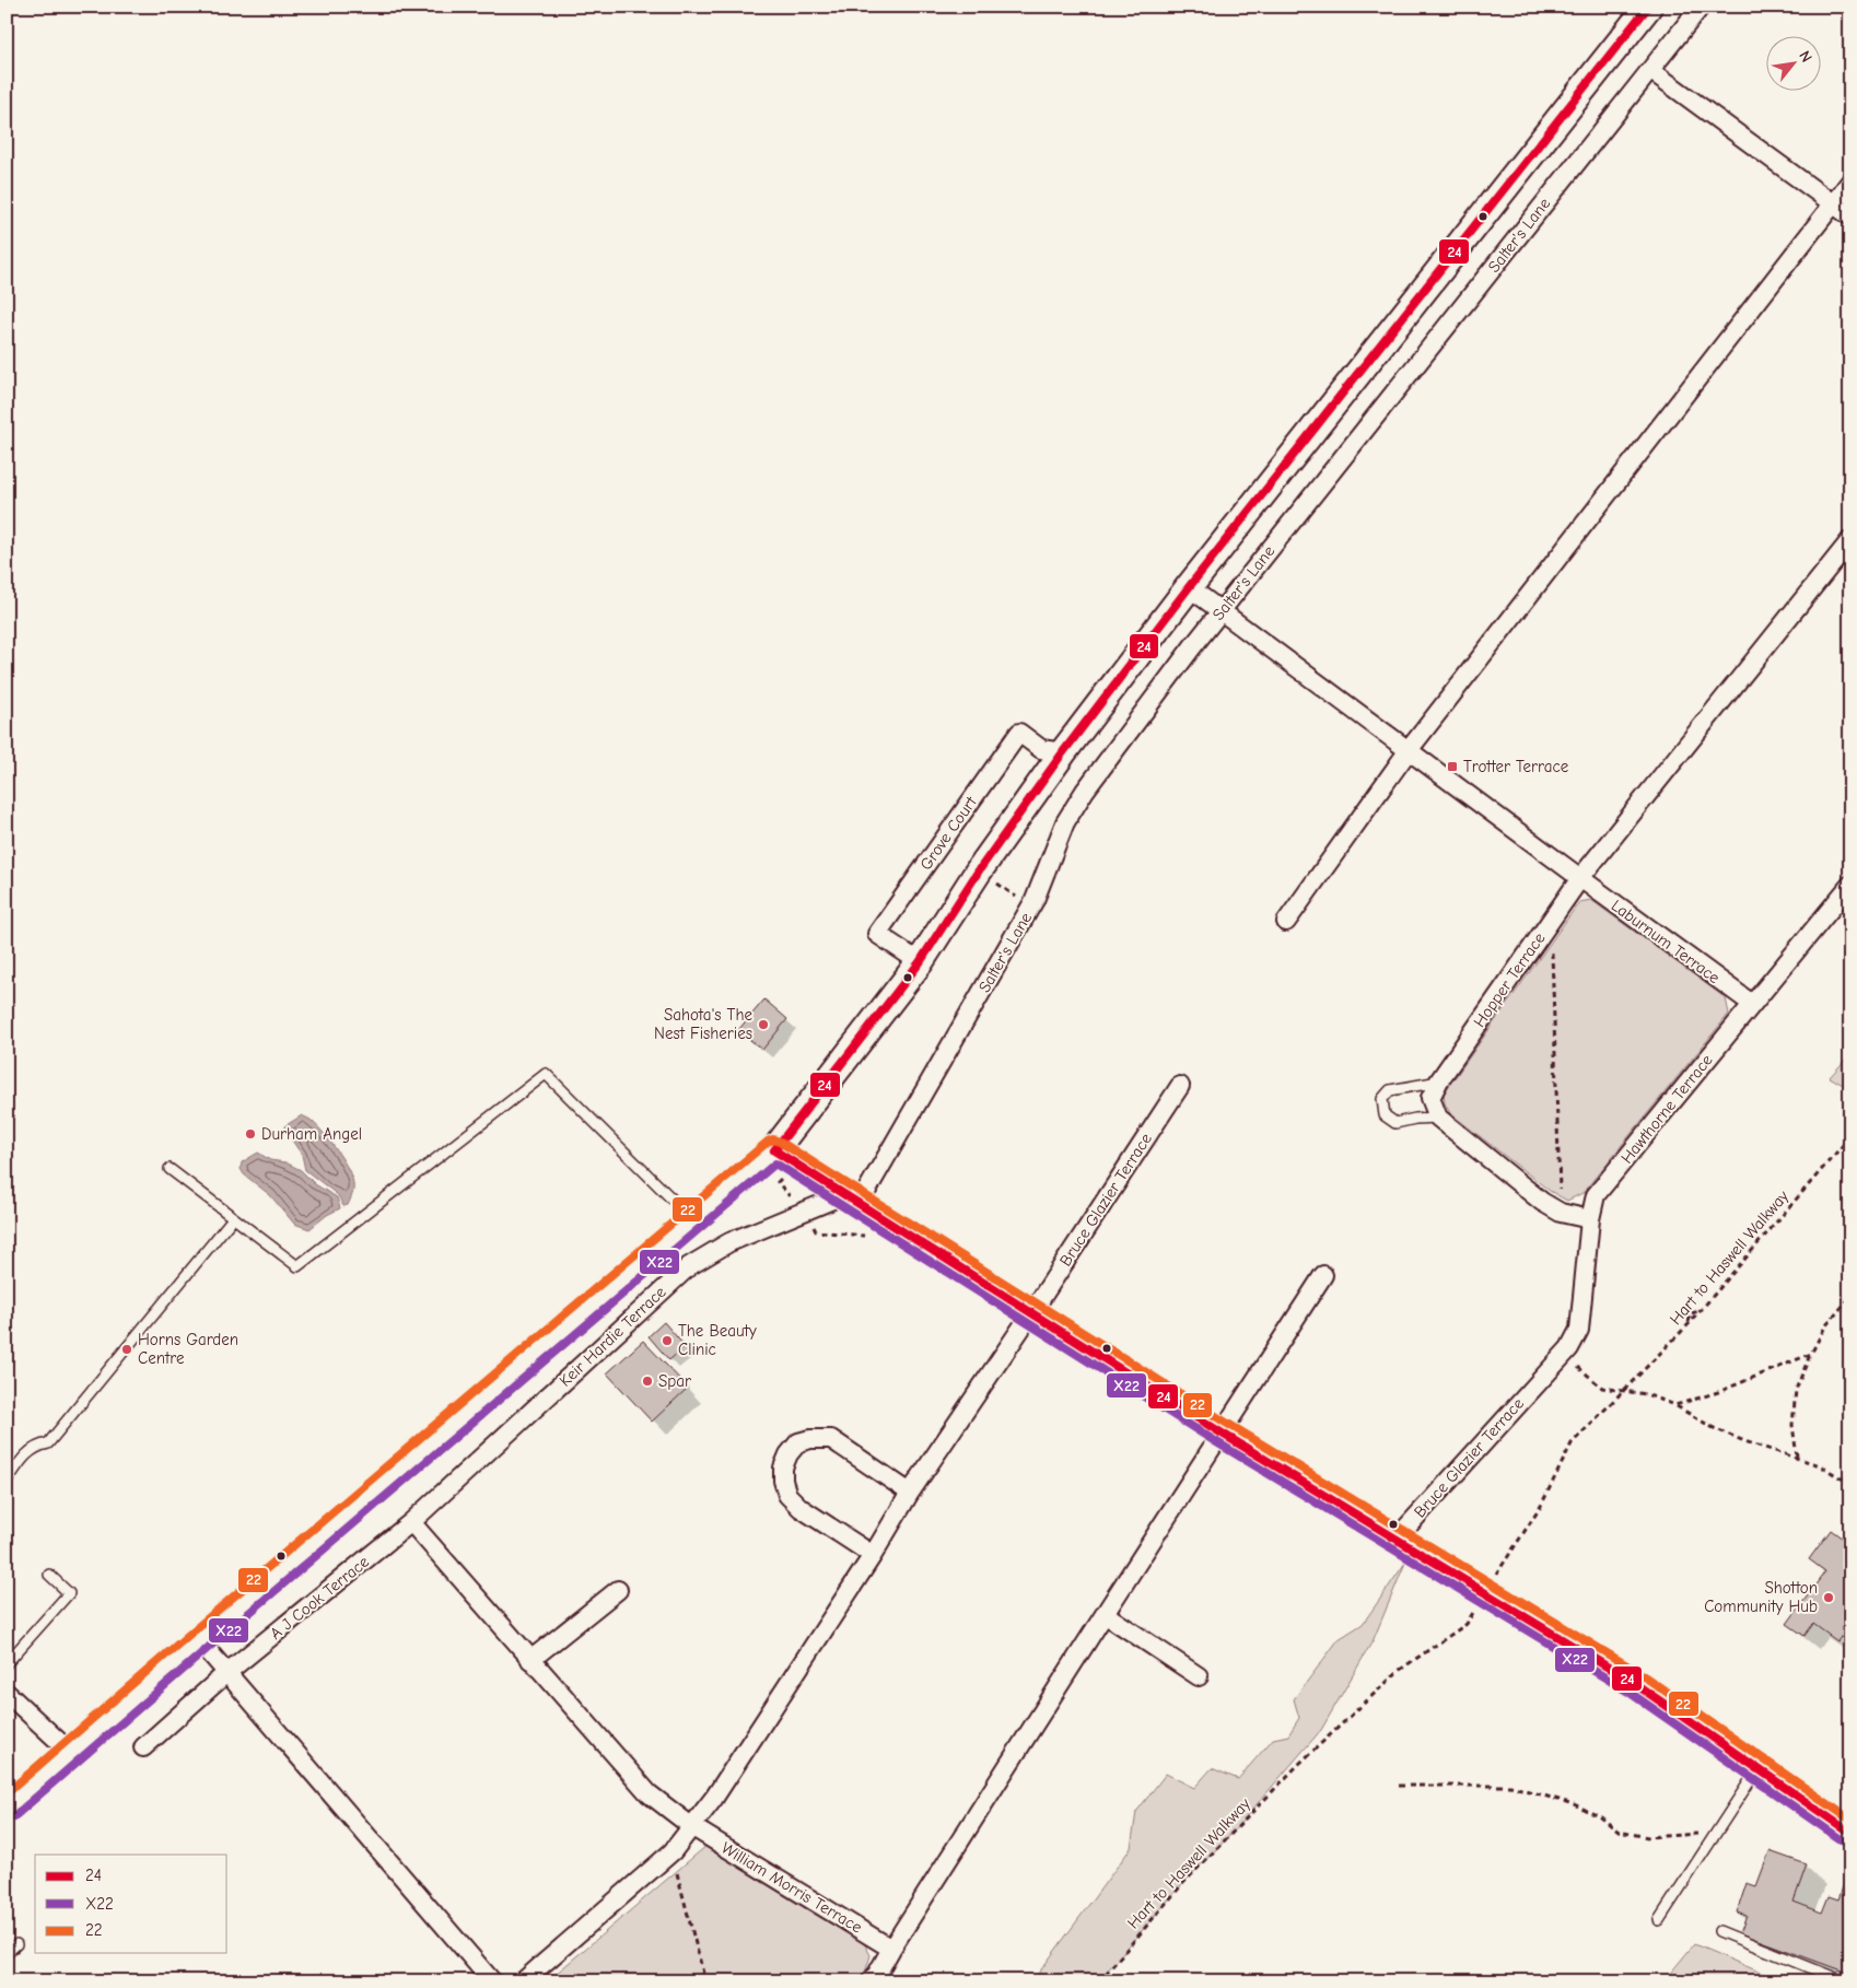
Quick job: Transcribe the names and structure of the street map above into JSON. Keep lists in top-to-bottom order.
{
  "streets": {
    "street": [
      "Salter's Lane",
      "Grove Court",
      "Laburnum Terrace",
      "Hopper Terrace",
      "Hawthorne Terrace",
      "Bruce Glazier Terrace",
      "Keir Hardie Terrace",
      "A J Cook Terrace",
      "William Morris Terrace"
    ],
    "path": ["Hart to Haswell Walkway"]
  },
  "crossings": [
    ["Salter's Lane", "Laburnum Terrace"],
    ["Salter's Lane", "Keir Hardie Terrace"],
    ["Laburnum Terrace", "Hopper Terrace"],
    ["Laburnum Terrace", "Hawthorne Terrace"],
    ["Hawthorne Terrace", "Bruce Glazier Terrace"],
    ["Bruce Glazier Terrace", "William Morris Terrace"],
    ["Keir Hardie Terrace", "A J Cook Terrace"],
    ["Keir Hardie Terrace", "William Morris Terrace"],
    ["A J Cook Terrace", "William Morris Terrace"]
  ],
  "places": {
    "transit": ["Trotter Terrace"],
    "other": [
      "Sahota's The Nest Fisheries",
      "Durham Angel",
      "The Beauty Clinic",
      "Horns Garden Centre",
      "Spar",
      "Shotton Community Hub"
    ]
  },
  "lines": ["transit line 24", "transit line 22", "transit line X22"],
  "legend": ["24", "X22", "22"],
  "north": "top right"
}
